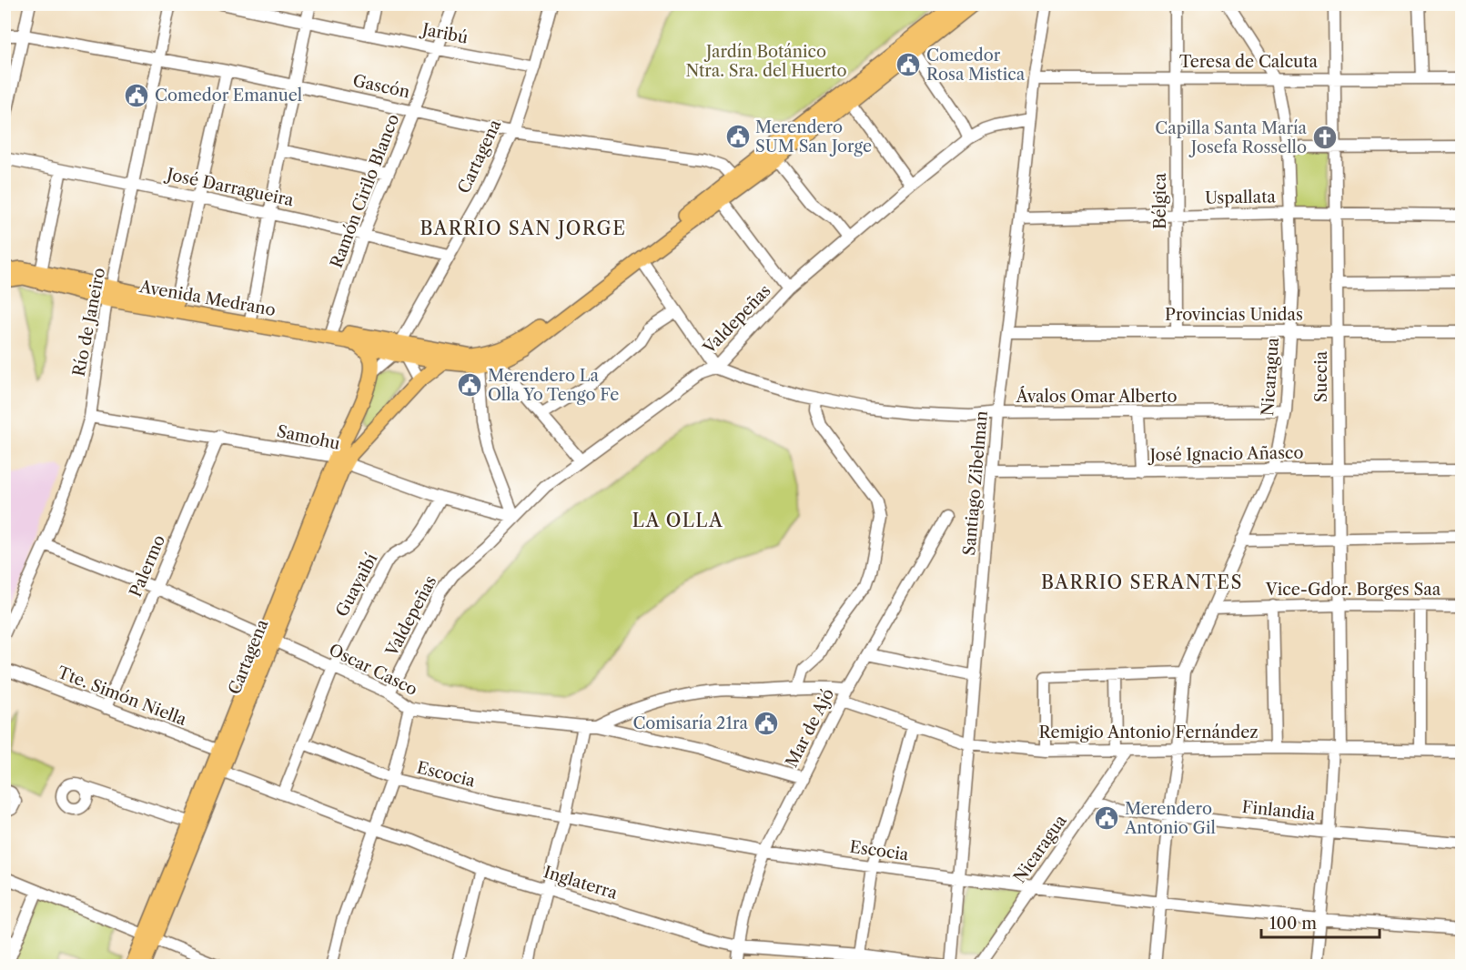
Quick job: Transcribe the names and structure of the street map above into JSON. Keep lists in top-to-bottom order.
{
  "streets": {
    "main road": ["Cartagena", "Avenida Medrano"],
    "street": [
      "Jaribú",
      "Teresa de Calcuta",
      "Gascón",
      "José Darragueira",
      "Ramón Cirilo Blanco",
      "Uspallata",
      "Bélgica",
      "Provincias Unidas",
      "Valdepeñas",
      "Río de Janeiro",
      "Nicaragua",
      "Suecia",
      "Ávalos Omar Alberto",
      "Samohu",
      "José Ignacio Añasco",
      "Santiago Zibelman",
      "Palermo",
      "Guayaibí",
      "Vice-Gdor. Borges Saa",
      "Oscar Casco",
      "Tte. Simón Niella",
      "Mar de Ajó",
      "Remigio Antonio Fernández",
      "Escocia",
      "Finlandia",
      "Inglaterra"
    ]
  },
  "crossings": [
    ["Jaribú", "Cartagena"],
    ["Jaribú", "Ramón Cirilo Blanco"],
    ["Teresa de Calcuta", "Bélgica"],
    ["Teresa de Calcuta", "Nicaragua"],
    ["Teresa de Calcuta", "Suecia"],
    ["Teresa de Calcuta", "Santiago Zibelman"],
    ["Gascón", "Cartagena"],
    ["Gascón", "Ramón Cirilo Blanco"],
    ["Gascón", "Río de Janeiro"],
    ["Cartagena", "José Darragueira"],
    ["Cartagena", "Avenida Medrano"],
    ["Cartagena", "Samohu"],
    ["Cartagena", "Oscar Casco"],
    ["Cartagena", "Tte. Simón Niella"],
    ["Cartagena", "Inglaterra"],
    ["José Darragueira", "Ramón Cirilo Blanco"],
    ["José Darragueira", "Río de Janeiro"],
    ["Ramón Cirilo Blanco", "Avenida Medrano"],
    ["Uspallata", "Bélgica"],
    ["Uspallata", "Nicaragua"],
    ["Uspallata", "Suecia"],
    ["Uspallata", "Santiago Zibelman"],
    ["Bélgica", "Provincias Unidas"],
    ["Avenida Medrano", "Río de Janeiro"],
    ["Provincias Unidas", "Nicaragua"],
    ["Provincias Unidas", "Suecia"],
    ["Provincias Unidas", "Santiago Zibelman"],
    ["Valdepeñas", "Ávalos Omar Alberto"],
    ["Valdepeñas", "Samohu"],
    ["Valdepeñas", "Santiago Zibelman"],
    ["Valdepeñas", "Oscar Casco"],
    ["Río de Janeiro", "Samohu"],
    ["Río de Janeiro", "Oscar Casco"],
    ["Nicaragua", "Ávalos Omar Alberto"],
    ["Nicaragua", "José Ignacio Añasco"],
    ["Nicaragua", "Vice-Gdor. Borges Saa"],
    ["Nicaragua", "Remigio Antonio Fernández"],
    ["Nicaragua", "Escocia"],
    ["Nicaragua", "Finlandia"],
    ["Suecia", "José Ignacio Añasco"],
    ["Suecia", "Vice-Gdor. Borges Saa"],
    ["Suecia", "Remigio Antonio Fernández"],
    ["Suecia", "Escocia"],
    ["Suecia", "Finlandia"],
    ["Ávalos Omar Alberto", "Santiago Zibelman"],
    ["Samohu", "Palermo"],
    ["Samohu", "Guayaibí"],
    ["José Ignacio Añasco", "Santiago Zibelman"],
    ["Santiago Zibelman", "Remigio Antonio Fernández"],
    ["Santiago Zibelman", "Escocia"],
    ["Palermo", "Oscar Casco"],
    ["Palermo", "Tte. Simón Niella"],
    ["Guayaibí", "Oscar Casco"],
    ["Guayaibí", "Escocia"],
    ["Guayaibí", "Inglaterra"],
    ["Oscar Casco", "Mar de Ajó"],
    ["Mar de Ajó", "Remigio Antonio Fernández"],
    ["Mar de Ajó", "Escocia"],
    ["Mar de Ajó", "Inglaterra"]
  ],
  "districts": ["BARRIO SAN JORGE", "LA OLLA", "BARRIO SERANTES"],
  "parks": ["Jardín Botánico Ntra. Sra. del Huerto"],
  "places": {
    "public building": [
      "Comedor Rosa Mistica",
      "Comedor Emanuel",
      "Merendero SUM San Jorge",
      "Merendero La Olla Yo Tengo Fe",
      "Comisaría 21ra",
      "Merendero Antonio Gil"
    ],
    "church": ["Capilla Santa María Josefa Rossello"]
  },
  "scale_bar": "100 m"
}
